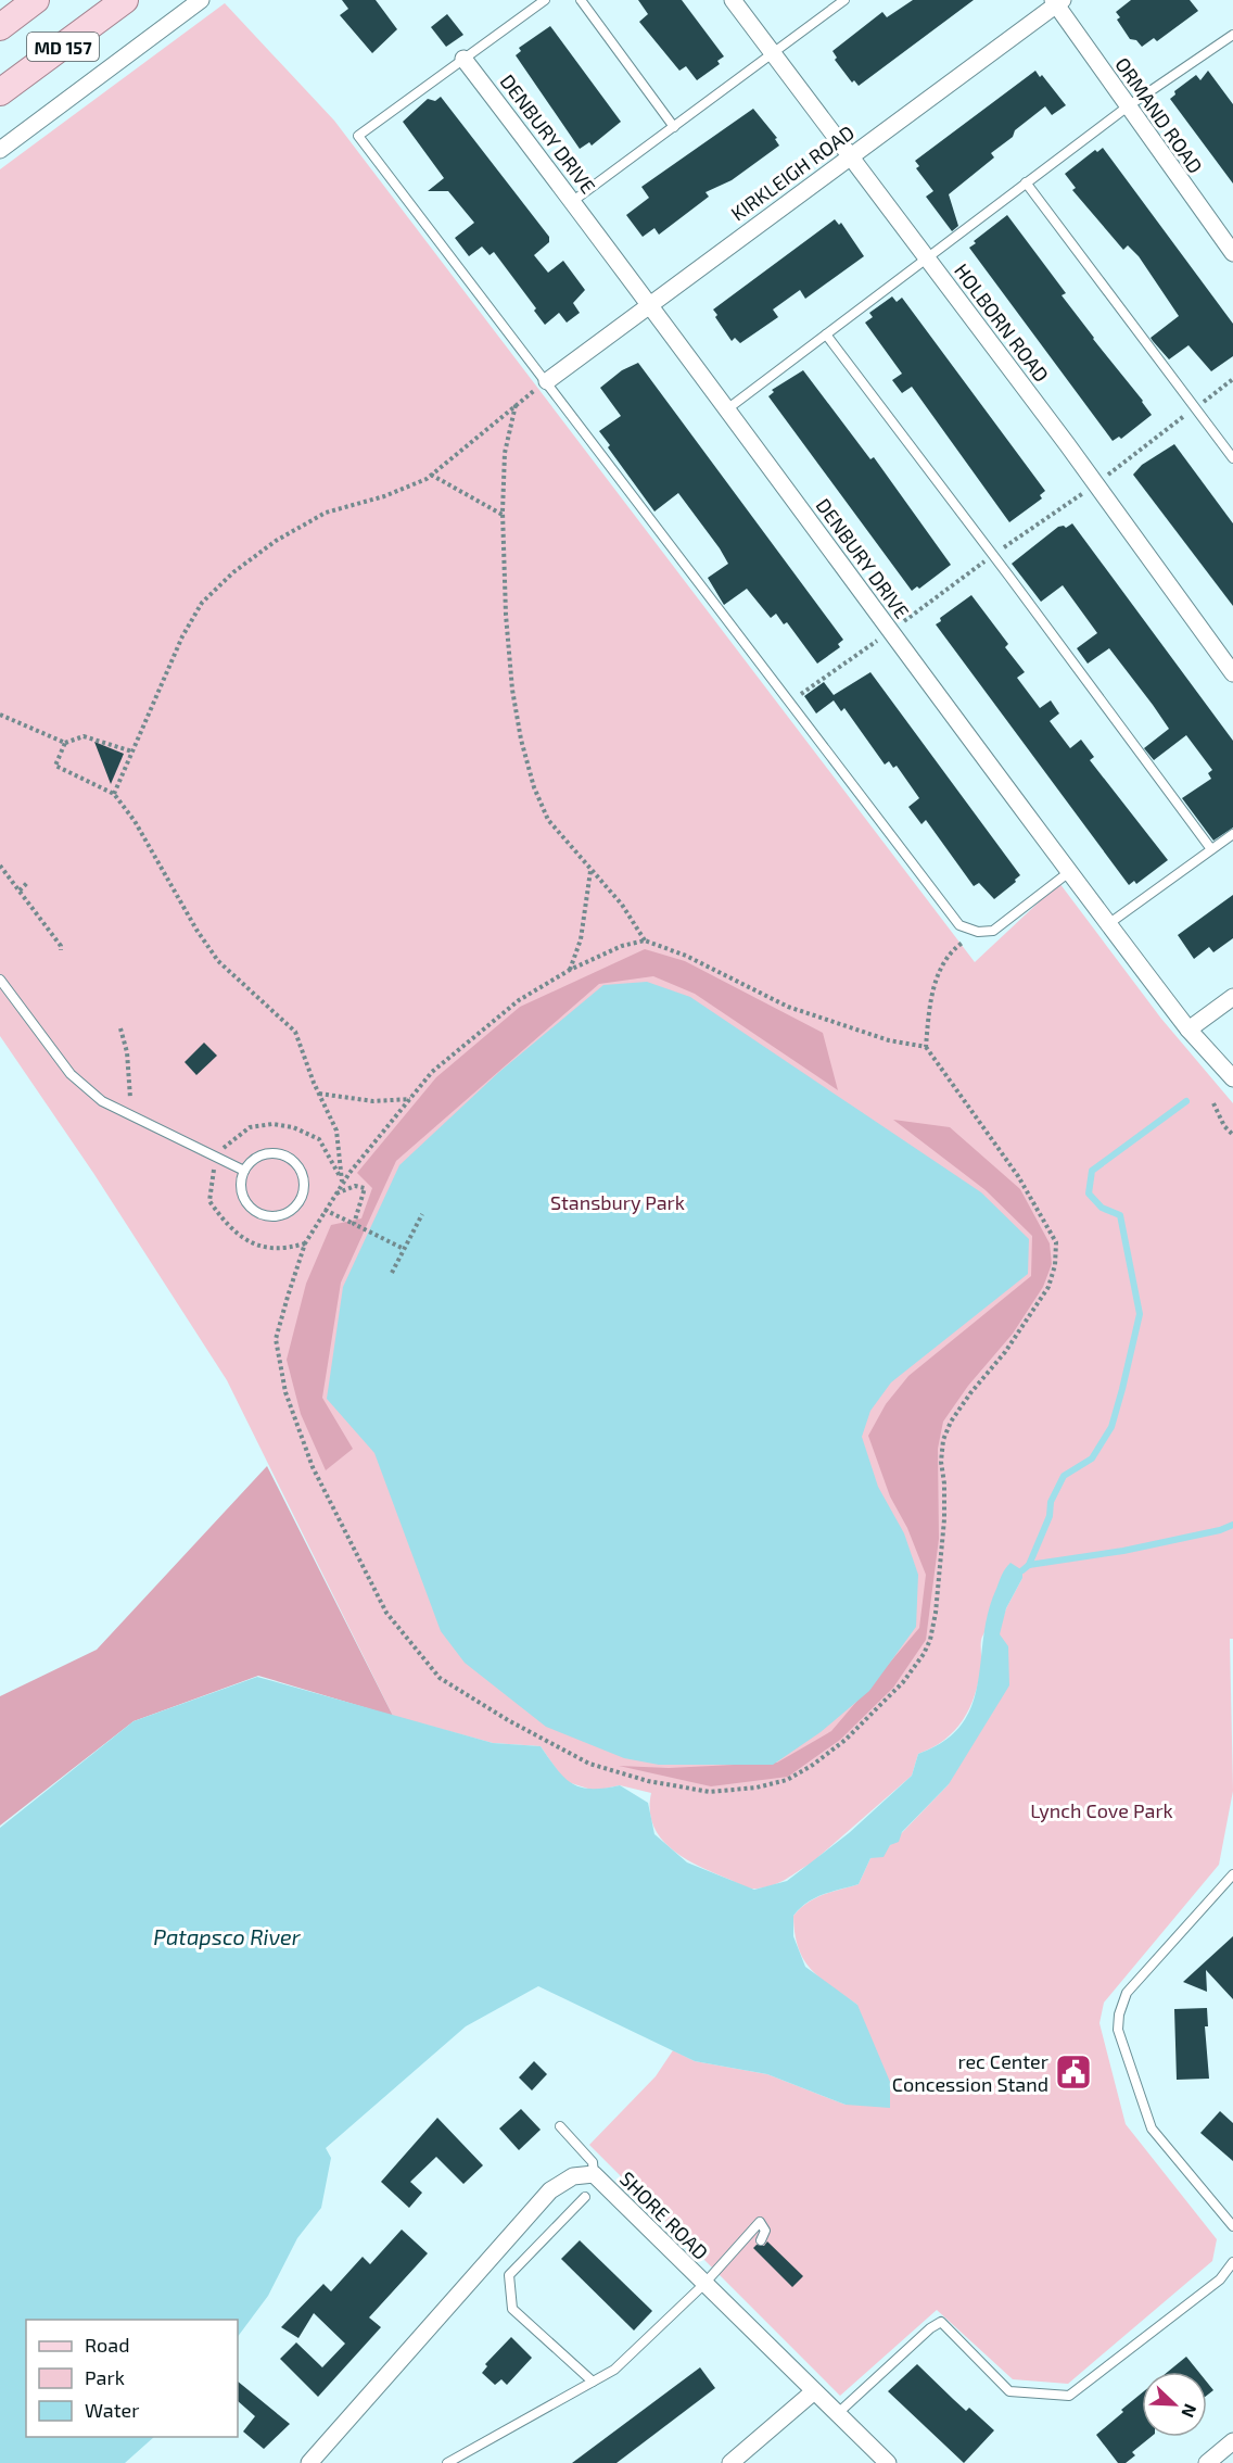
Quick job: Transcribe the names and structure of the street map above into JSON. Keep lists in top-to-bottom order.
{
  "streets": {
    "main road": ["MD 157"],
    "street": [
      "ORMAND ROAD",
      "DENBURY DRIVE",
      "KIRKLEIGH ROAD",
      "HOLBORN ROAD",
      "SHORE ROAD"
    ]
  },
  "crossings": [
    ["ORMAND ROAD", "KIRKLEIGH ROAD"],
    ["DENBURY DRIVE", "KIRKLEIGH ROAD"],
    ["KIRKLEIGH ROAD", "HOLBORN ROAD"]
  ],
  "water": ["Patapsco River"],
  "parks": ["Stansbury Park", "Lynch Cove Park"],
  "places": {
    "public building": ["rec Center Concession Stand"]
  },
  "legend": ["Road", "Park", "Water"],
  "north": "bottom right"
}
